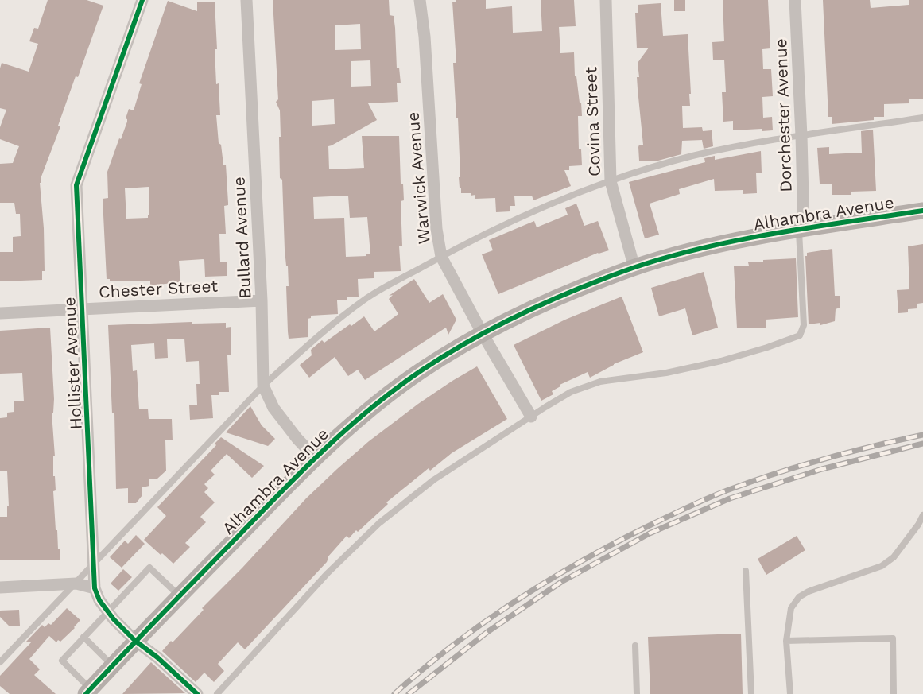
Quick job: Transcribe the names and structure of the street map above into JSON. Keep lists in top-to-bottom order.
{
  "streets": {
    "main road": ["Alhambra Avenue"],
    "street": [
      "Dorchester Avenue",
      "Covina Street",
      "Warwick Avenue",
      "Bullard Avenue",
      "Chester Street",
      "Hollister Avenue"
    ]
  },
  "crossings": [
    ["Dorchester Avenue", "Alhambra Avenue"],
    ["Covina Street", "Alhambra Avenue"],
    ["Warwick Avenue", "Alhambra Avenue"],
    ["Alhambra Avenue", "Bullard Avenue"],
    ["Alhambra Avenue", "Hollister Avenue"],
    ["Bullard Avenue", "Chester Street"],
    ["Chester Street", "Hollister Avenue"]
  ]
}
